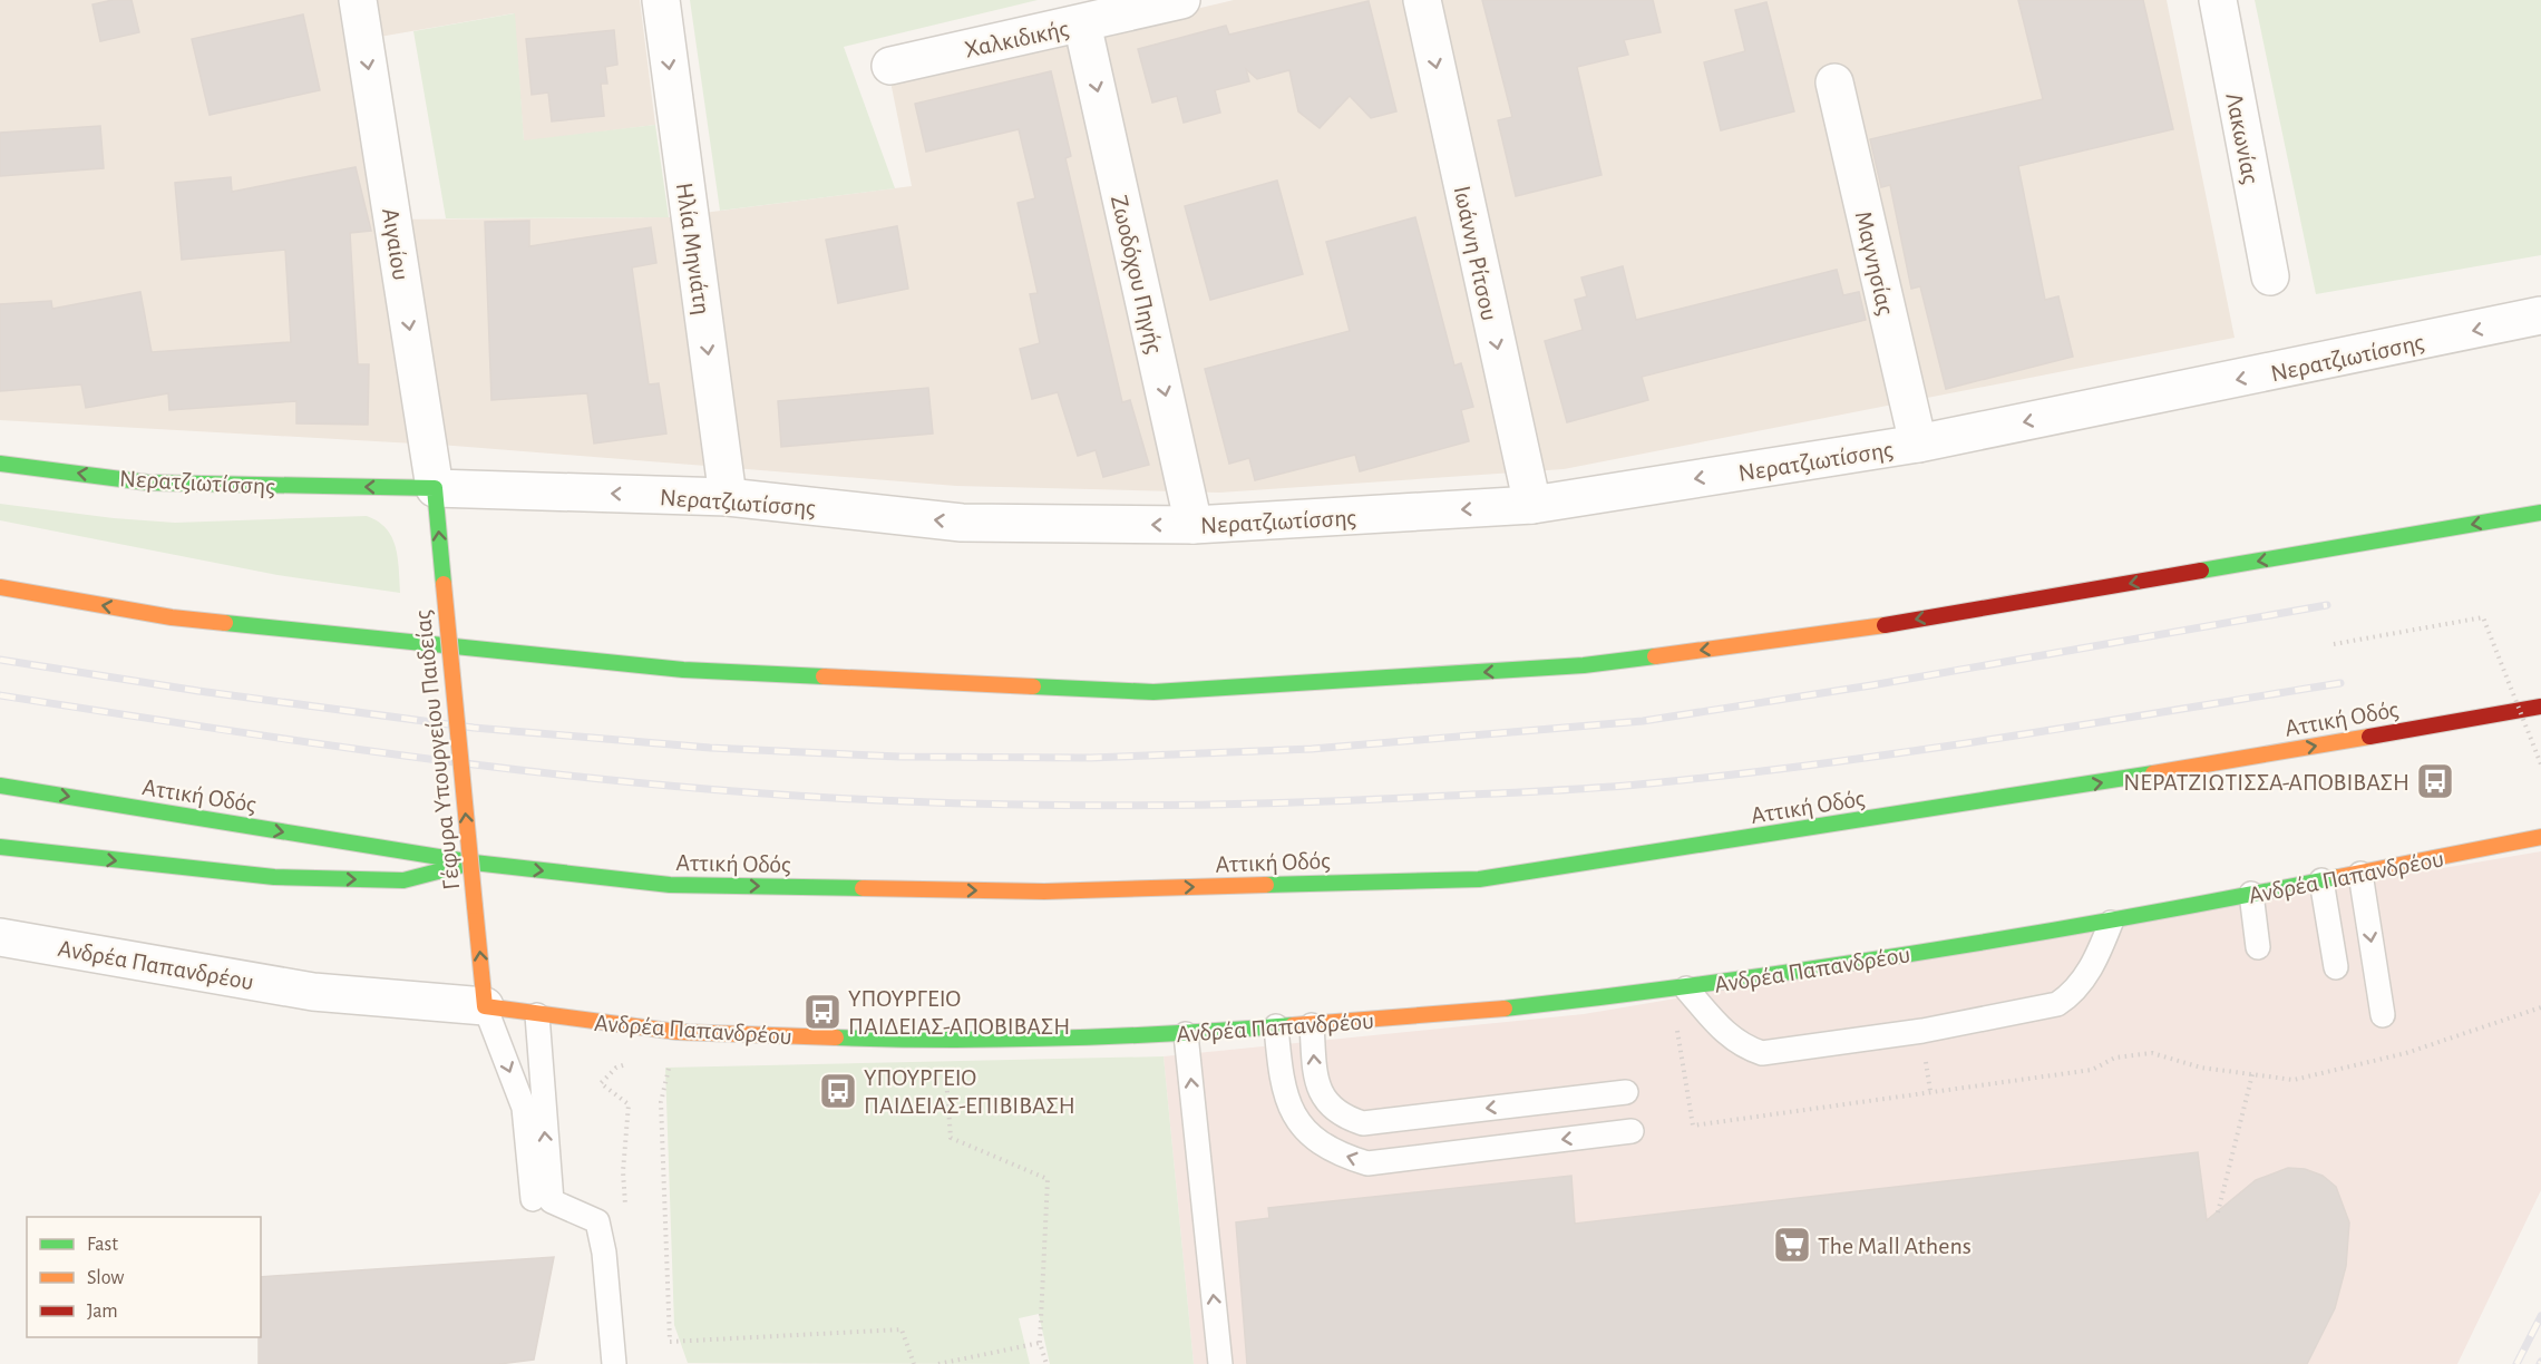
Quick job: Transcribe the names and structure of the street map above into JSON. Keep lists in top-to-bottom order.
{
  "streets": {
    "main road": [
      "Νερατζιωτίσσης",
      "Αττική Οδός",
      "Γέφυρα Υπουργείου Παιδείας",
      "Ανδρέα Παπανδρέου"
    ],
    "street": [
      "Χαλκιδικής",
      "Λακωνίας",
      "Αιγαίου",
      "Ηλία Μηνιάτη",
      "Ιωάννη Ρίτσου",
      "Μαγνησίας",
      "Ζωοδόχου Πηγής"
    ]
  },
  "crossings": [
    ["Χαλκιδικής", "Ζωοδόχου Πηγής"],
    ["Αιγαίου", "Νερατζιωτίσσης"],
    ["Αιγαίου", "Γέφυρα Υπουργείου Παιδείας"],
    ["Ηλία Μηνιάτη", "Νερατζιωτίσσης"],
    ["Ιωάννη Ρίτσου", "Νερατζιωτίσσης"],
    ["Μαγνησίας", "Νερατζιωτίσσης"],
    ["Ζωοδόχου Πηγής", "Νερατζιωτίσσης"],
    ["Νερατζιωτίσσης", "Γέφυρα Υπουργείου Παιδείας"],
    ["Γέφυρα Υπουργείου Παιδείας", "Ανδρέα Παπανδρέου"]
  ],
  "one_way": [
    "Αιγαίου",
    "Ηλία Μηνιάτη",
    "Ιωάννη Ρίτσου",
    "Ζωοδόχου Πηγής",
    "Αττική Οδός",
    "Γέφυρα Υπουργείου Παιδείας"
  ],
  "places": {
    "bus stop": ["ΝΕΡΑΤΖΙΩΤΙΣΣΑ-ΑΠΟΒΙΒΑΣΗ", "ΥΠΟΥΡΓΕΙΟ ΠΑΙΔΕΙΑΣ-ΑΠΟΒΙΒΑΣΗ", "ΥΠΟΥΡΓΕΙΟ ΠΑΙΔΕΙΑΣ-ΕΠΙΒΙΒΑΣΗ"],
    "supermarket": ["The Mall Athens"]
  },
  "legend": ["Fast", "Slow", "Jam"]
}
